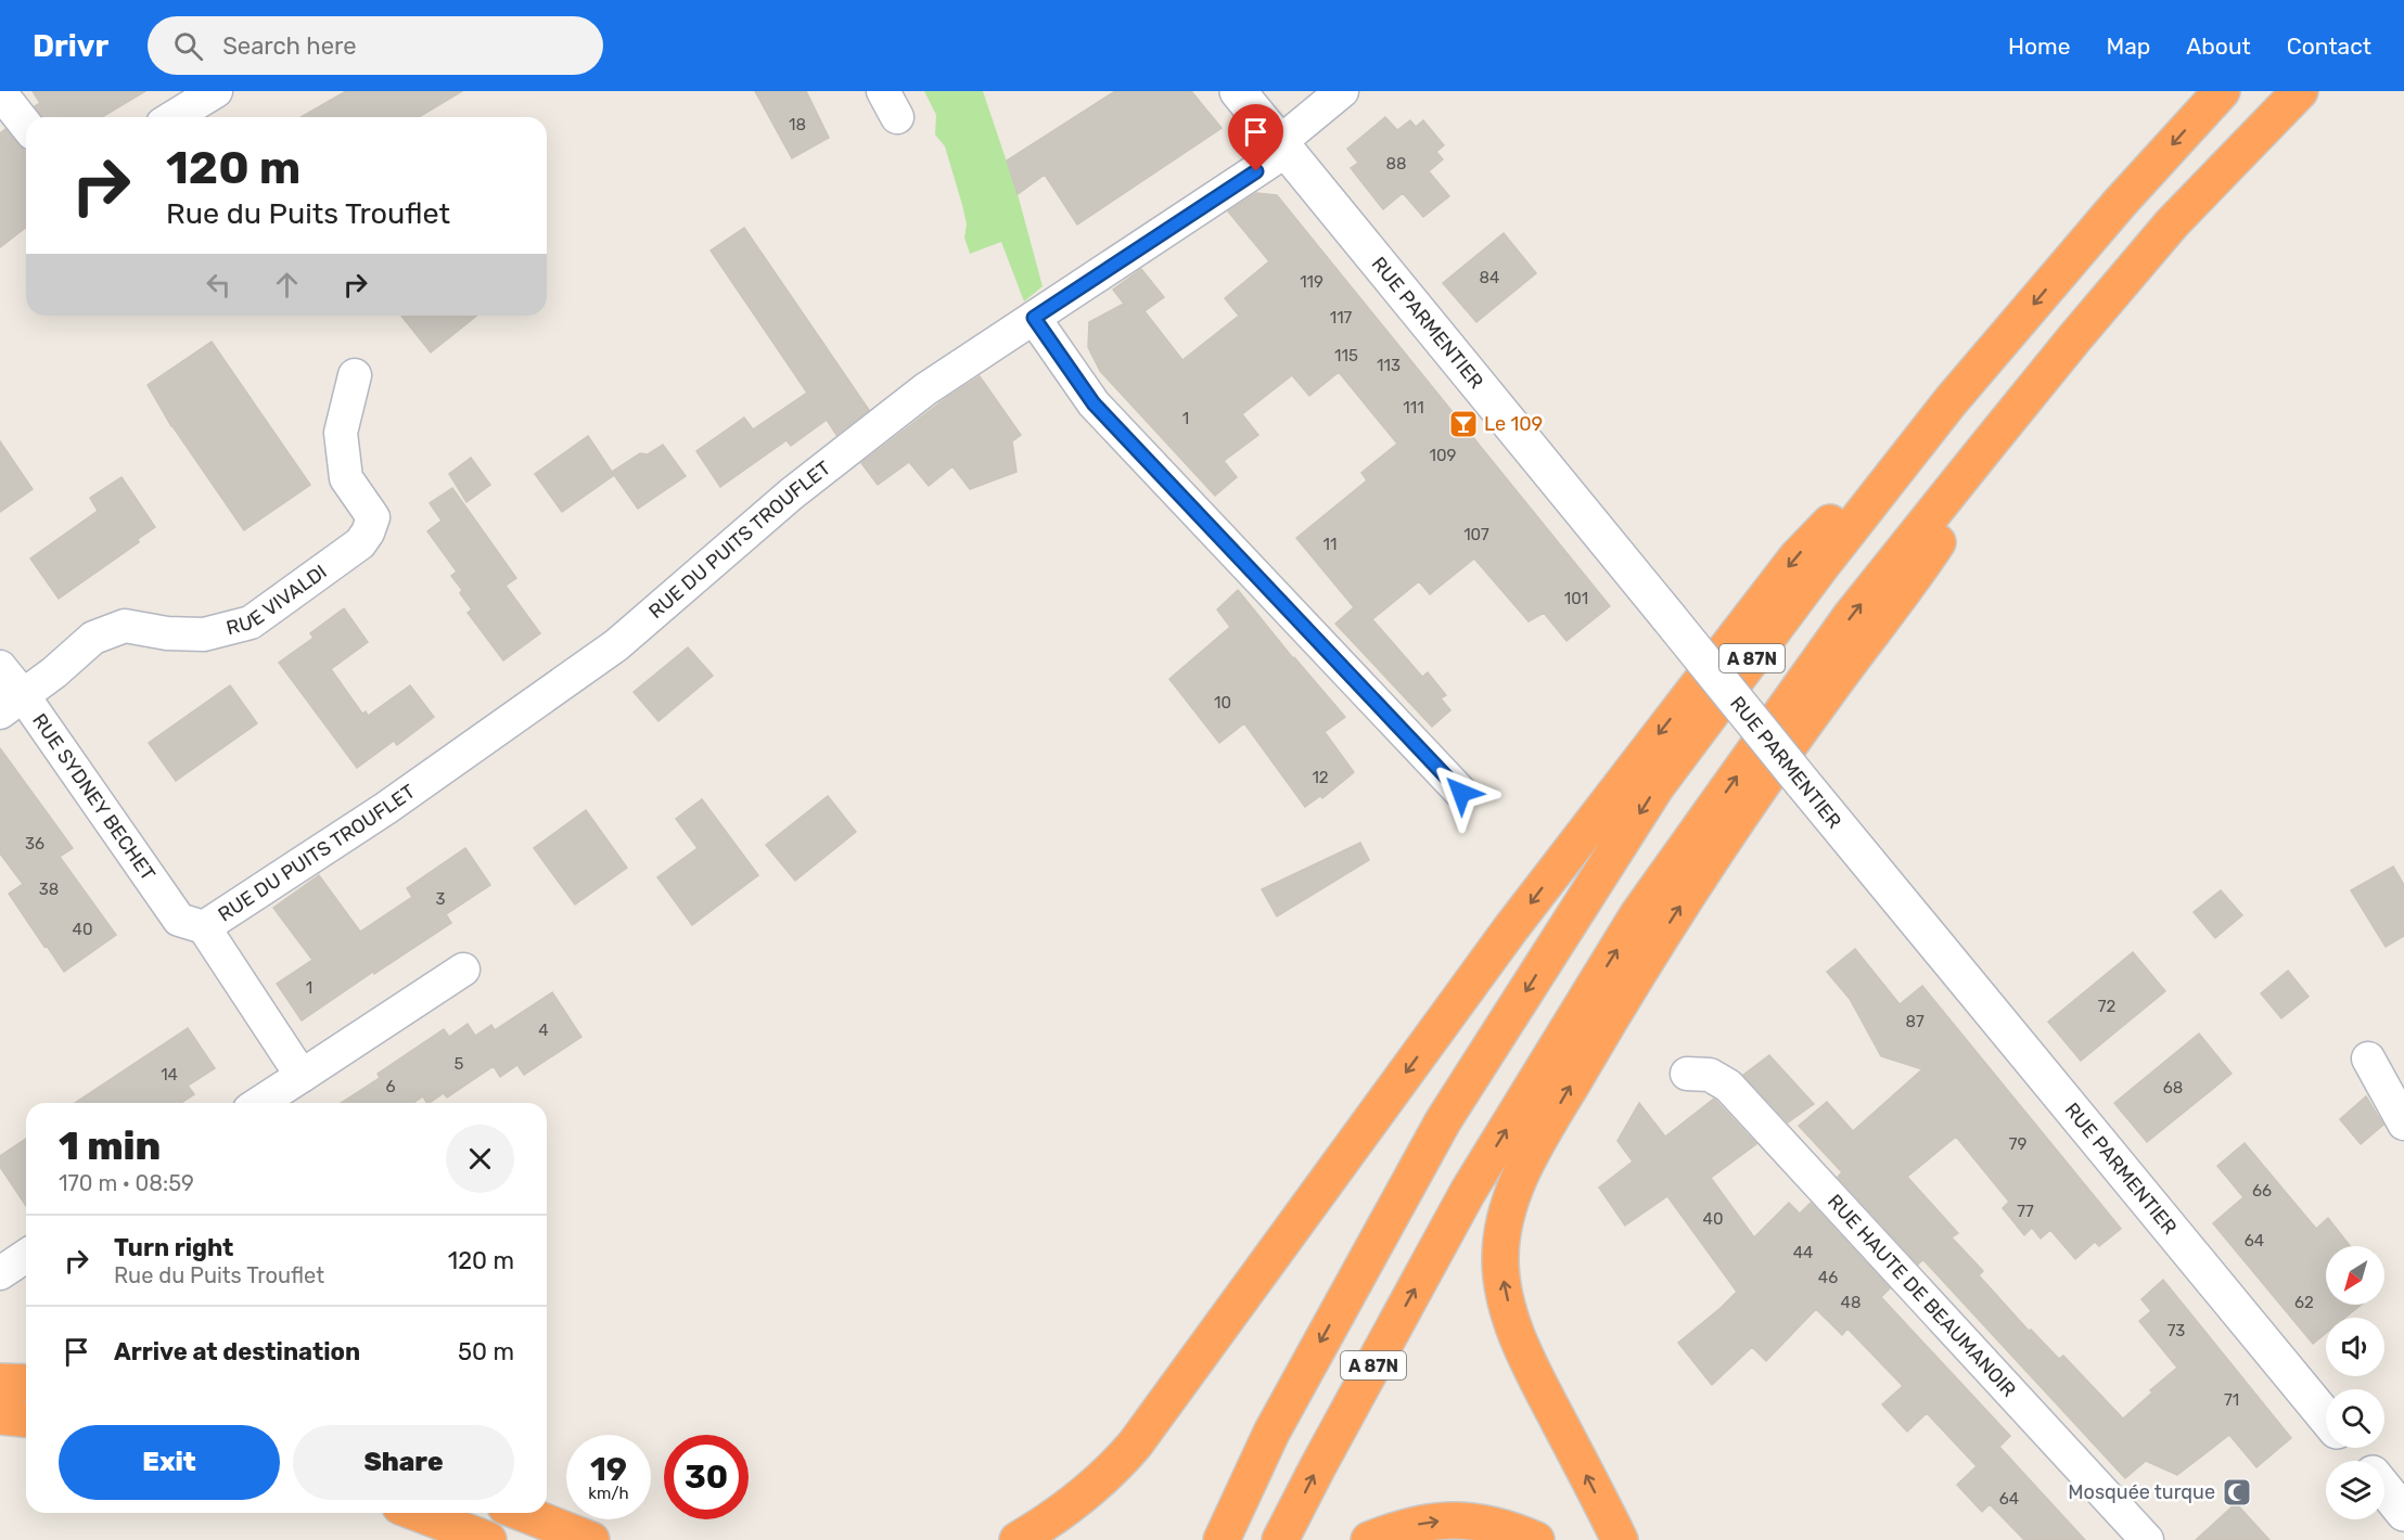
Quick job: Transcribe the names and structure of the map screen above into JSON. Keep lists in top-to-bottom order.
{
  "streets": {
    "highway": ["A 87N"],
    "street": [
      "RUE PARMENTIER",
      "RUE DU PUITS TROUFLET",
      "RUE VIVALDI",
      "RUE SYDNEY BECHET",
      "RUE HAUTE DE BEAUMANOIR"
    ]
  },
  "crossings": [
    ["RUE PARMENTIER", "RUE DU PUITS TROUFLET"],
    ["RUE DU PUITS TROUFLET", "RUE SYDNEY BECHET"],
    ["RUE VIVALDI", "RUE SYDNEY BECHET"]
  ],
  "places": {
    "bar": ["Le 109"],
    "mosque": ["Mosquée turque"]
  },
  "house_numbers": [
    "18",
    "88",
    "84",
    "119",
    "117",
    "115",
    "113",
    "111",
    "1",
    "109",
    "107",
    "11",
    "101",
    "10",
    "12",
    "36",
    "38",
    "3",
    "40",
    "1",
    "72",
    "87",
    "4",
    "5",
    "14",
    "6",
    "68",
    "79",
    "66",
    "77",
    "40",
    "64",
    "44",
    "46",
    "48",
    "62",
    "73",
    "71",
    "64"
  ],
  "north": "bottom left",
  "page": {
    "header": "Drivr",
    "search": "Search here",
    "nav": [
      "Home",
      "Map",
      "About",
      "Contact"
    ],
    "turn": ["120 m", "Rue du Puits Trouflet"],
    "heading": ["1 min", "170 m · 08:59"],
    "list": [
      {
        "name": "Turn right",
        "note": "Rue du Puits Trouflet",
        "value": "120 m"
      },
      {
        "name": "Arrive at destination",
        "value": "50 m"
      }
    ],
    "buttons": ["Exit", "Share"],
    "speed": "19 km/h",
    "limit": "30"
  }
}
